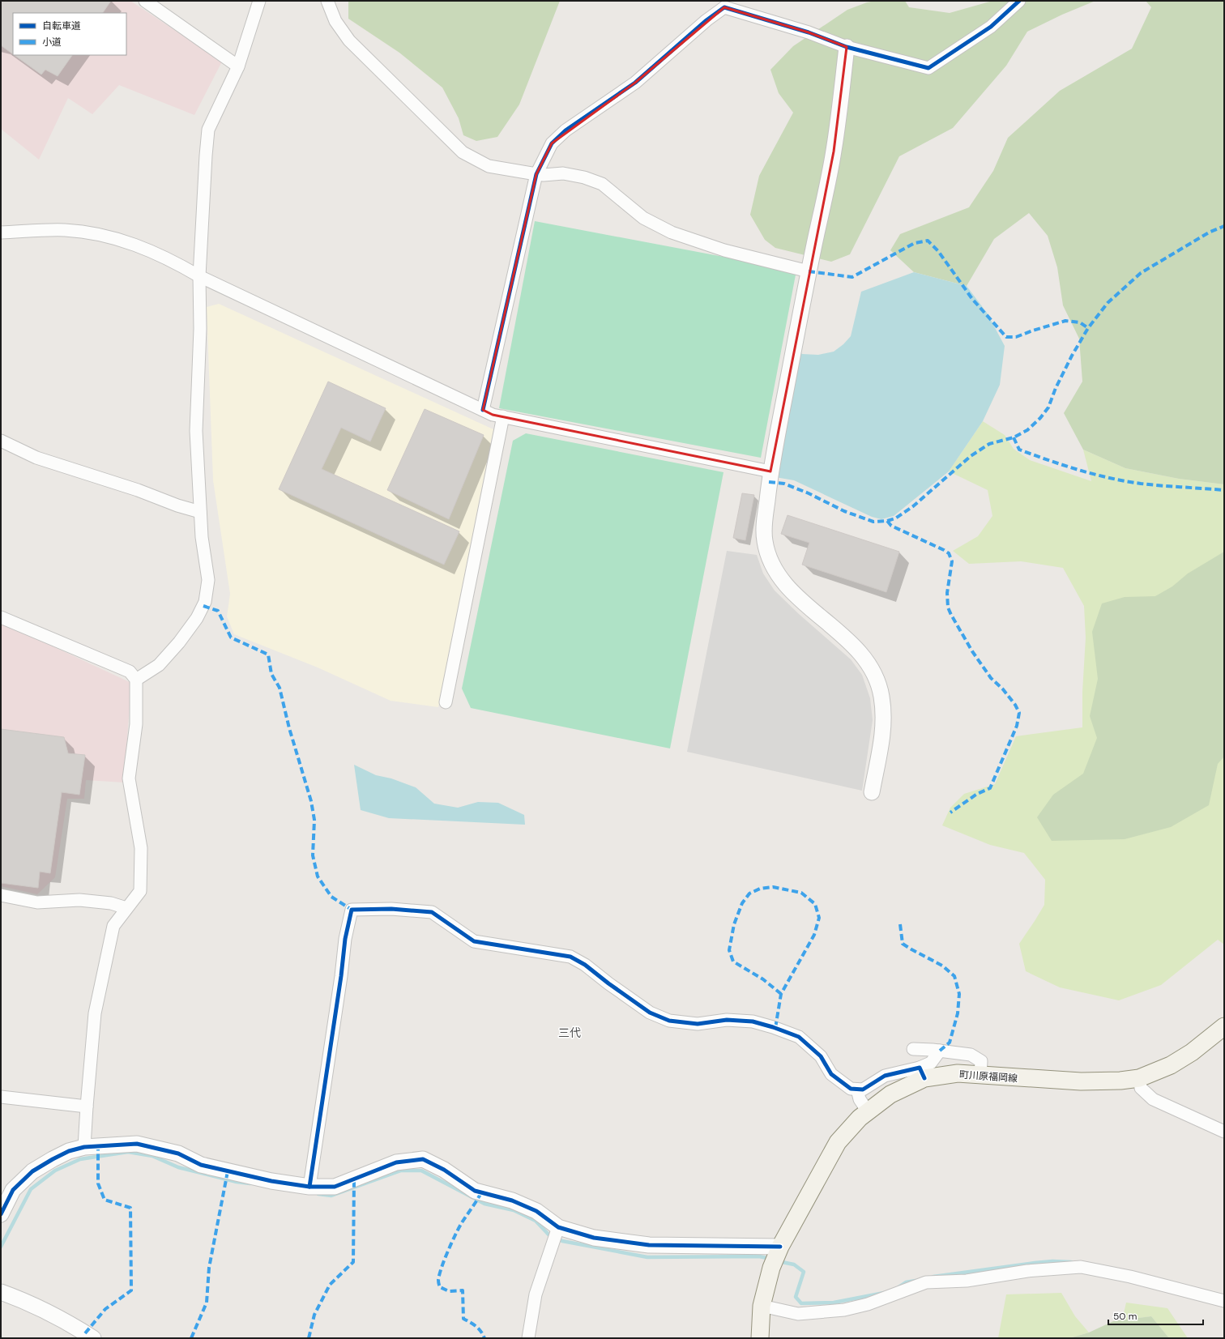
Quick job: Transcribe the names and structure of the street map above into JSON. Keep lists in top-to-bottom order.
{
  "streets": {
    "main road": ["町川原福岡線"]
  },
  "districts": ["三代"],
  "legend": ["自転車道", "小道"],
  "scale_bar": "50 m"
}
